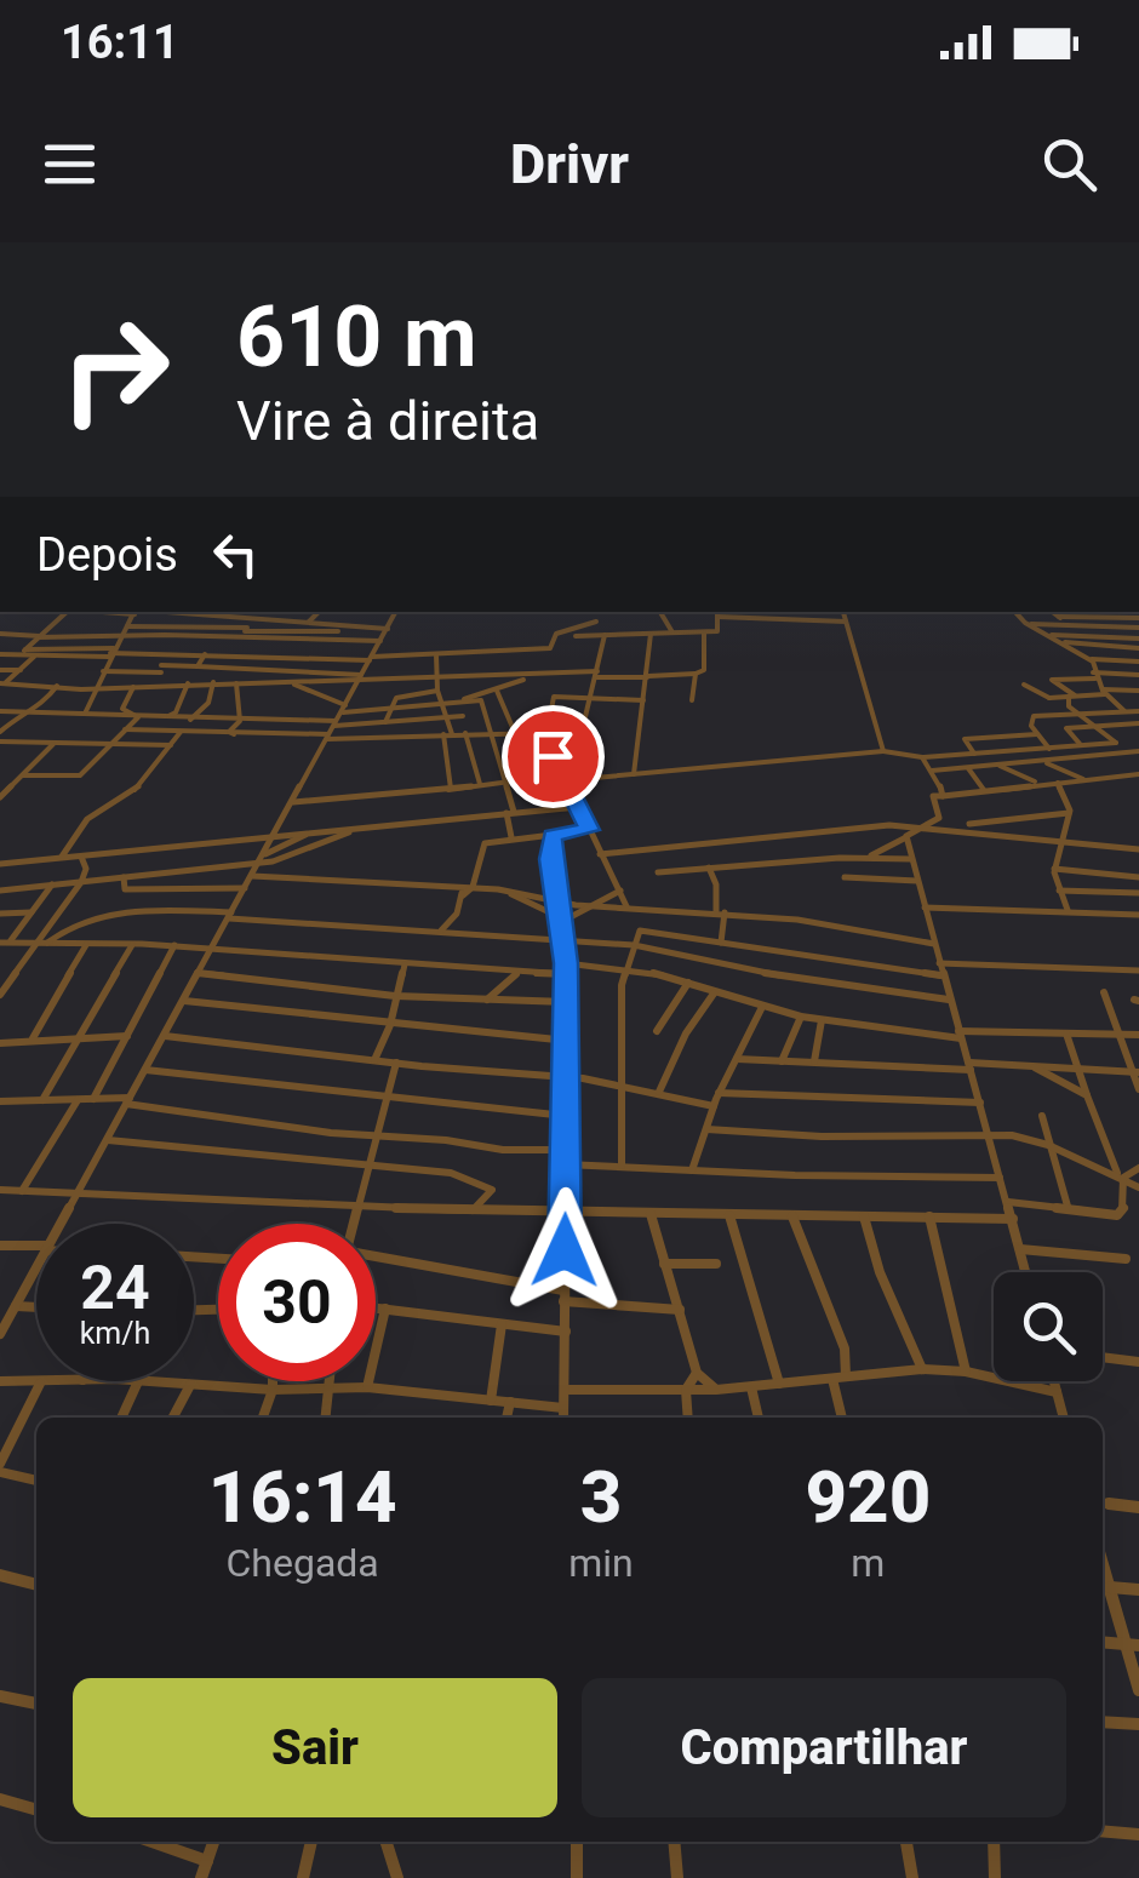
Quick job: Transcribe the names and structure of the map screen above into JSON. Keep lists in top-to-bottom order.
{
  "page": {
    "status": "16:11",
    "header": "Drivr",
    "turn": ["610 m", "Vire à direita"],
    "then": "Depois",
    "speed": "24 km/h",
    "limit": "30",
    "eta": [
      "16:14",
      "Chegada",
      "3",
      "min",
      "920",
      "m"
    ],
    "buttons": ["Sair", "Compartilhar"]
  }
}
